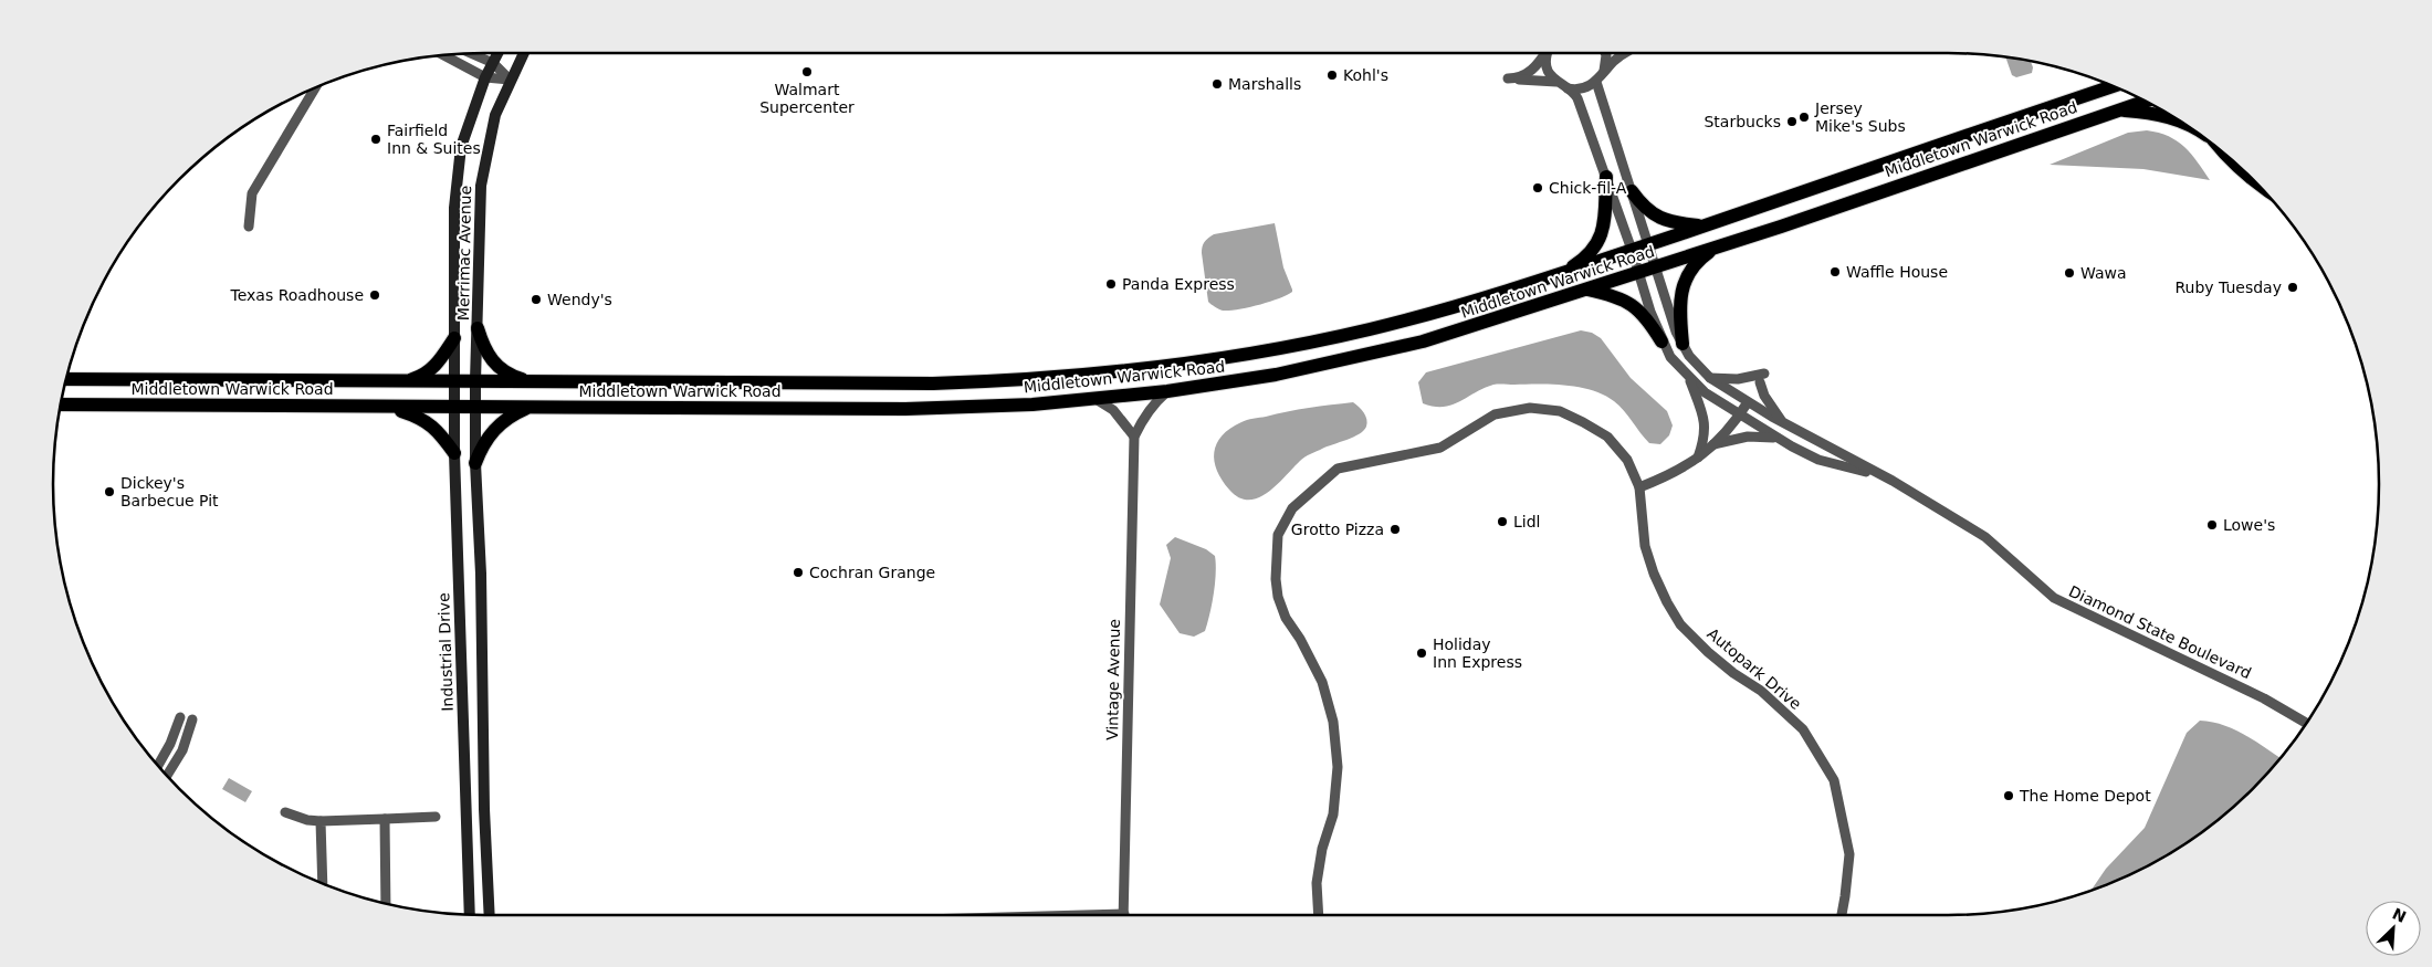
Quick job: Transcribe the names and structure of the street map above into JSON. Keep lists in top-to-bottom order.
{
  "streets": {
    "main road": ["Middletown Warwick Road"],
    "street": [
      "Merrimac Avenue",
      "Diamond State Boulevard",
      "Industrial Drive",
      "Autopark Drive",
      "Vintage Avenue"
    ]
  },
  "crossings": [
    ["Middletown Warwick Road", "Merrimac Avenue"],
    ["Middletown Warwick Road", "Diamond State Boulevard"],
    ["Middletown Warwick Road", "Industrial Drive"],
    ["Middletown Warwick Road", "Vintage Avenue"],
    ["Merrimac Avenue", "Industrial Drive"]
  ],
  "places": [
    "Walmart Supercenter",
    "Kohl's",
    "Marshalls",
    "Jersey Mike's Subs",
    "Starbucks",
    "Fairfield Inn & Suites",
    "Chick-fil-A",
    "Waffle House",
    "Wawa",
    "Panda Express",
    "Ruby Tuesday",
    "Texas Roadhouse",
    "Wendy's",
    "Dickey's Barbecue Pit",
    "Lidl",
    "Lowe's",
    "Grotto Pizza",
    "Cochran Grange",
    "Holiday Inn Express",
    "The Home Depot"
  ],
  "north": "top right"
}
